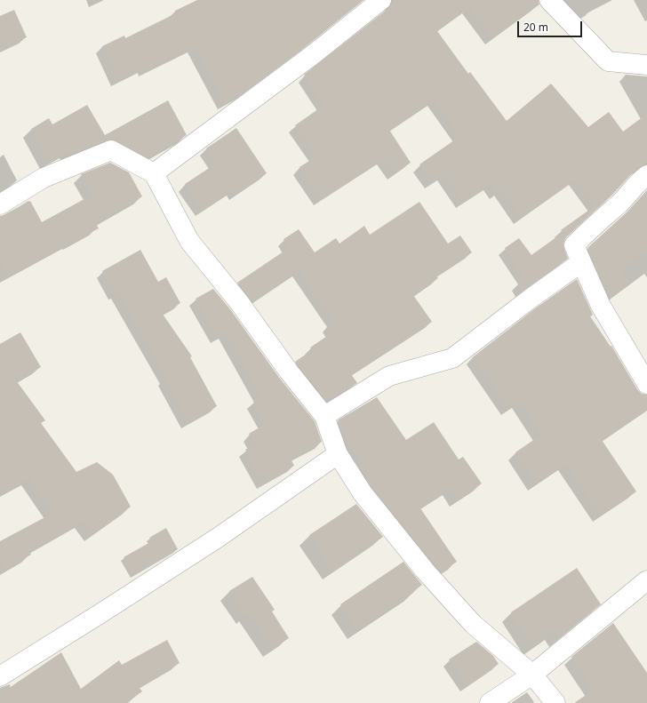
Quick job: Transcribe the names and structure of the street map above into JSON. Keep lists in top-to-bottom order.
{
  "scale_bar": "20 m"
}
